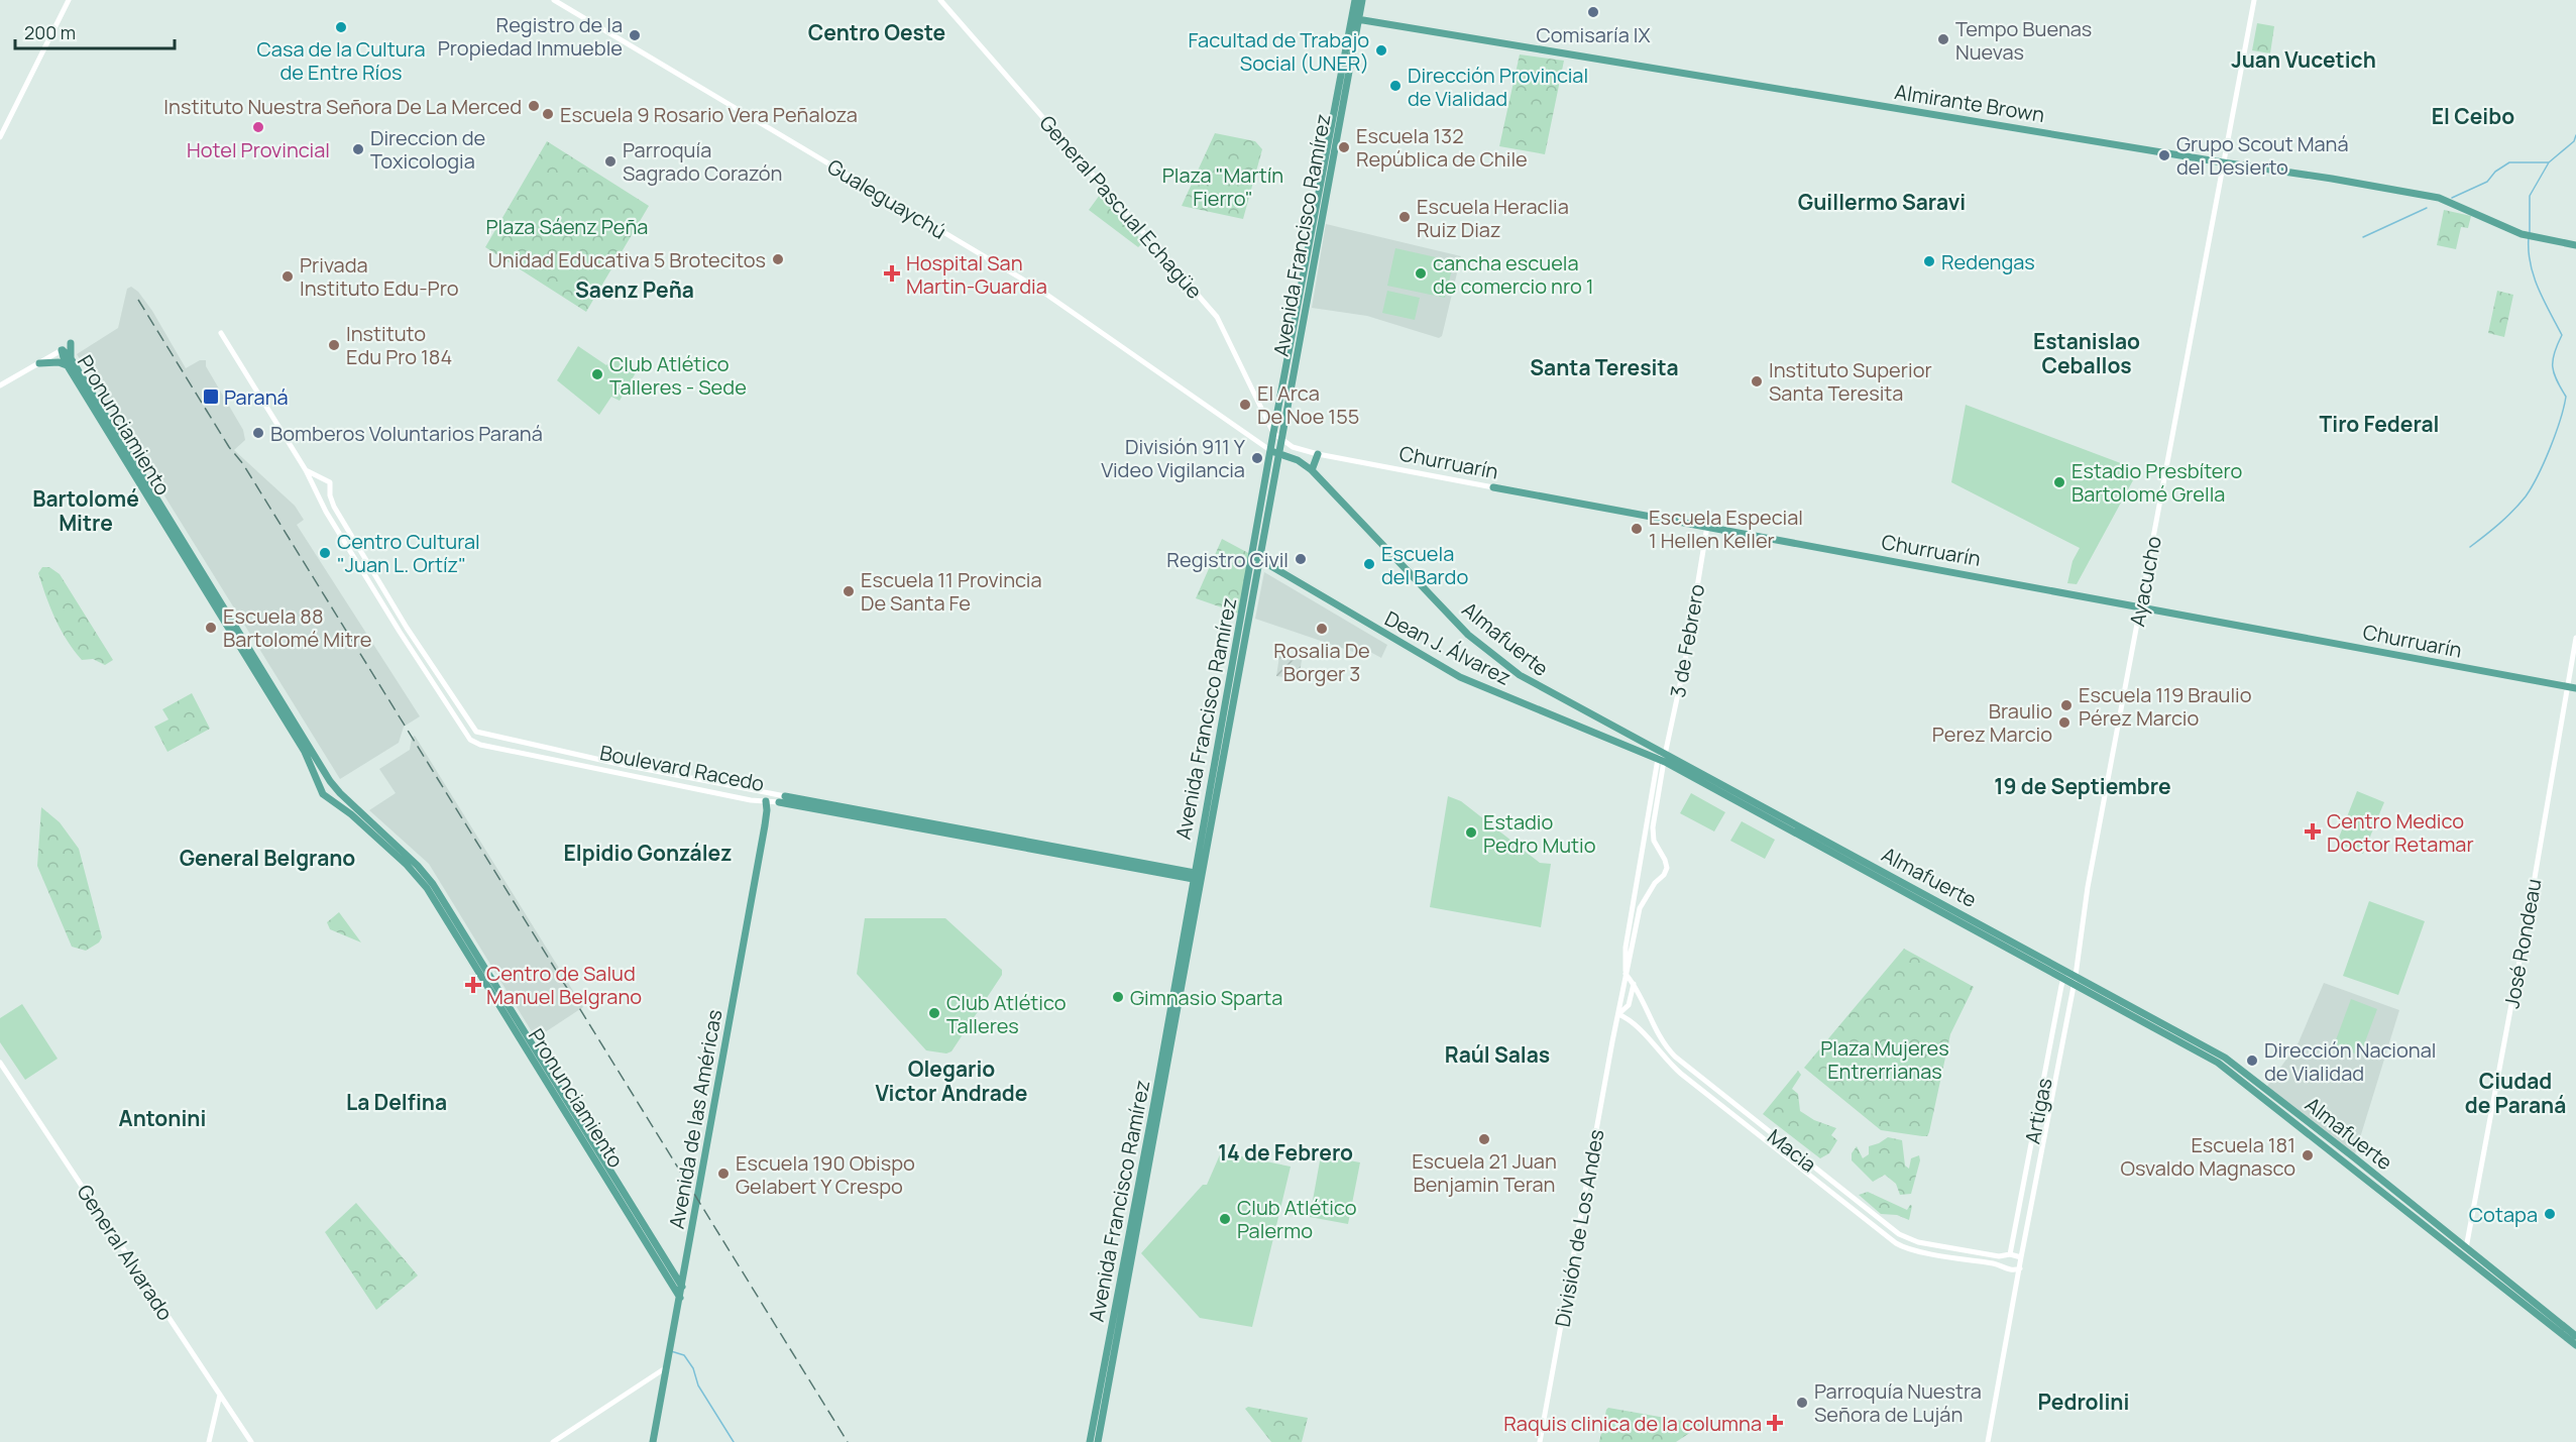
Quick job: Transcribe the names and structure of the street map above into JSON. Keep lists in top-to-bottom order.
{
  "streets": {
    "main road": [
      "Almirante Brown",
      "Avenida Francisco Ramírez",
      "Pronunciamiento",
      "Churruarín",
      "Almafuerte",
      "Dean J. Álvarez",
      "Boulevard Racedo",
      "Avenida de las Américas"
    ],
    "street": [
      "Gualeguaychú",
      "General Pascual Echagüe",
      "Ayacucho",
      "3 de Febrero",
      "José Rondeau",
      "Artigas",
      "Macia",
      "División de Los Andes",
      "General Alvarado"
    ]
  },
  "crossings": [
    ["Almirante Brown", "Avenida Francisco Ramírez"],
    ["Almirante Brown", "Ayacucho"],
    ["Gualeguaychú", "Avenida Francisco Ramírez"],
    ["Gualeguaychú", "Almafuerte"],
    ["General Pascual Echagüe", "Avenida Francisco Ramírez"],
    ["General Pascual Echagüe", "Churruarín"],
    ["Avenida Francisco Ramírez", "Churruarín"],
    ["Avenida Francisco Ramírez", "Almafuerte"],
    ["Avenida Francisco Ramírez", "Dean J. Álvarez"],
    ["Avenida Francisco Ramírez", "Boulevard Racedo"],
    ["Pronunciamiento", "Avenida de las Américas"],
    ["Churruarín", "Ayacucho"],
    ["Churruarín", "3 de Febrero"],
    ["Churruarín", "José Rondeau"],
    ["Ayacucho", "Almafuerte"],
    ["Ayacucho", "Artigas"],
    ["Almafuerte", "3 de Febrero"],
    ["Almafuerte", "Dean J. Álvarez"],
    ["Almafuerte", "José Rondeau"],
    ["Almafuerte", "Artigas"],
    ["Almafuerte", "División de Los Andes"],
    ["3 de Febrero", "Dean J. Álvarez"],
    ["3 de Febrero", "División de Los Andes"],
    ["Dean J. Álvarez", "División de Los Andes"],
    ["Boulevard Racedo", "Avenida de las Américas"],
    ["Artigas", "Macia"],
    ["Macia", "División de Los Andes"]
  ],
  "districts": [
    "Centro Oeste",
    "Juan Vucetich",
    "El Ceibo",
    "Guillermo Saravi",
    "Saenz Peña",
    "Estanislao Ceballos",
    "Santa Teresita",
    "Tiro Federal",
    "Bartolomé Mitre",
    "19 de Septiembre",
    "Elpidio González",
    "General Belgrano",
    "Raúl Salas",
    "Olegario Victor Andrade",
    "Ciudad de Paraná",
    "La Delfina",
    "Antonini",
    "14 de Febrero",
    "Pedrolini"
  ],
  "parks": ["Plaza \"Martín Fierro\"", "Plaza Sáenz Peña", "Plaza Mujeres Entrerrianas"],
  "places": {
    "other": [
      "Comisaría IX",
      "Casa de la Cultura de Entre Ríos",
      "Registro de la Propiedad Inmueble",
      "Tempo Buenas Nuevas",
      "Facultad de Trabajo Social (UNER)",
      "Dirección Provincial de Vialidad",
      "Instituto Nuestra Señora De La Merced",
      "Escuela 9 Rosario Vera Peñaloza",
      "Hotel Provincial",
      "Escuela 132 República de Chile",
      "Direccion de Toxicologia",
      "Grupo Scout Maná del Desierto",
      "Parroquía Sagrado Corazón",
      "Escuela Heraclia Ruiz Diaz",
      "Unidad Educativa 5 Brotecitos",
      "Redengas",
      "cancha escuela de comercio nro 1",
      "Privada Instituto Edu-Pro",
      "Instituto Edu Pro 184",
      "Club Atlético Talleres - Sede",
      "Instituto Superior Santa Teresita",
      "El Arca De Noe 155",
      "Bomberos Voluntarios Paraná",
      "División 911 Y Video Vigilancia",
      "Estadio Presbítero Bartolomé Grella",
      "Escuela Especial 1 Hellen Keller",
      "Centro Cultural \"Juan L. Ortíz\"",
      "Registro Civil",
      "Escuela del Bardo",
      "Escuela 11 Provincia De Santa Fe",
      "Escuela 88 Bartolomé Mitre",
      "Rosalia De Borger 3",
      "Escuela 119 Braulio Pérez Marcio",
      "Braulio Perez Marcio",
      "Estadio Pedro Mutio",
      "Gimnasio Sparta",
      "Club Atlético Talleres",
      "Dirección Nacional de Vialidad",
      "Escuela 21 Juan Benjamin Teran",
      "Escuela 181 Osvaldo Magnasco",
      "Escuela 190 Obispo Gelabert Y Crespo",
      "Cotapa",
      "Club Atlético Palermo",
      "Parroquía Nuestra Señora de Luján"
    ],
    "health": [
      "Hospital San Martin-Guardia",
      "Centro Medico Doctor Retamar",
      "Centro de Salud Manuel Belgrano",
      "Raquis clinica de la columna"
    ],
    "transit": ["Paraná"]
  },
  "scale_bar": "200 m"
}
